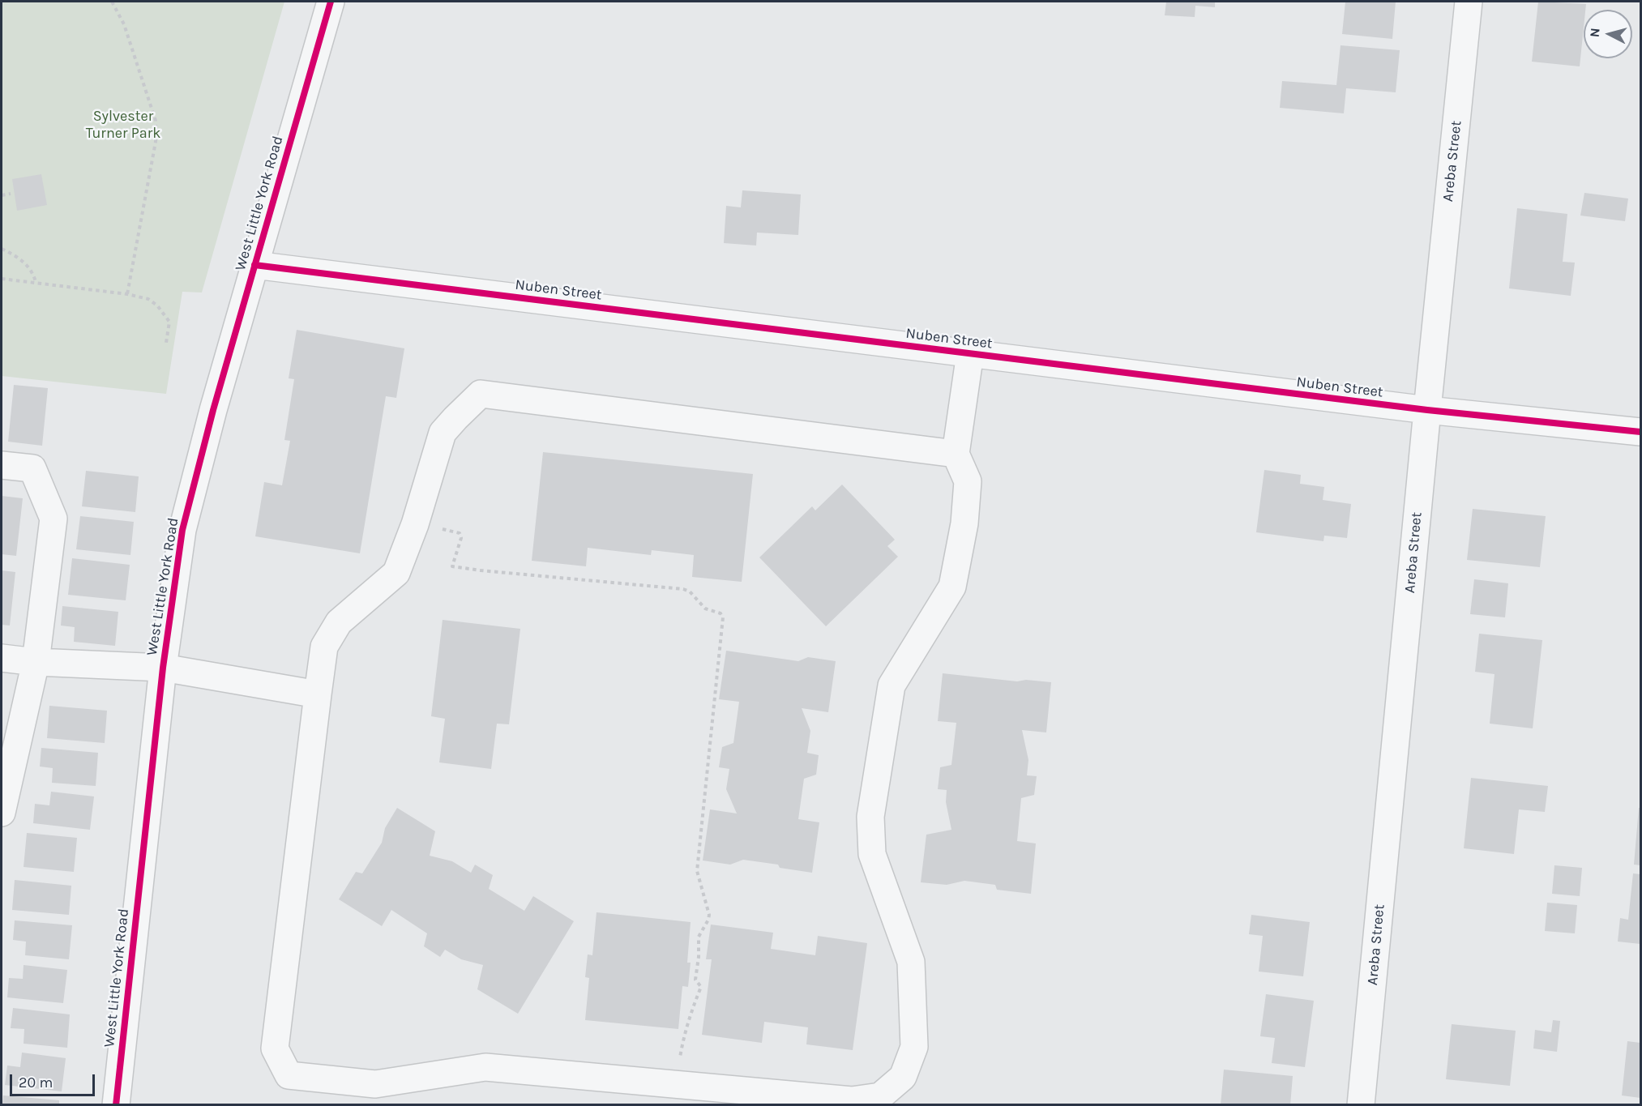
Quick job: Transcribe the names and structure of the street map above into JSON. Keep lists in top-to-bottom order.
{
  "streets": {
    "street": ["Areba Street", "West Little York Road", "Nuben Street"]
  },
  "crossings": [
    ["Areba Street", "Nuben Street"],
    ["West Little York Road", "Nuben Street"]
  ],
  "parks": ["Sylvester Turner Park"],
  "scale_bar": "20 m",
  "north": "left"
}
